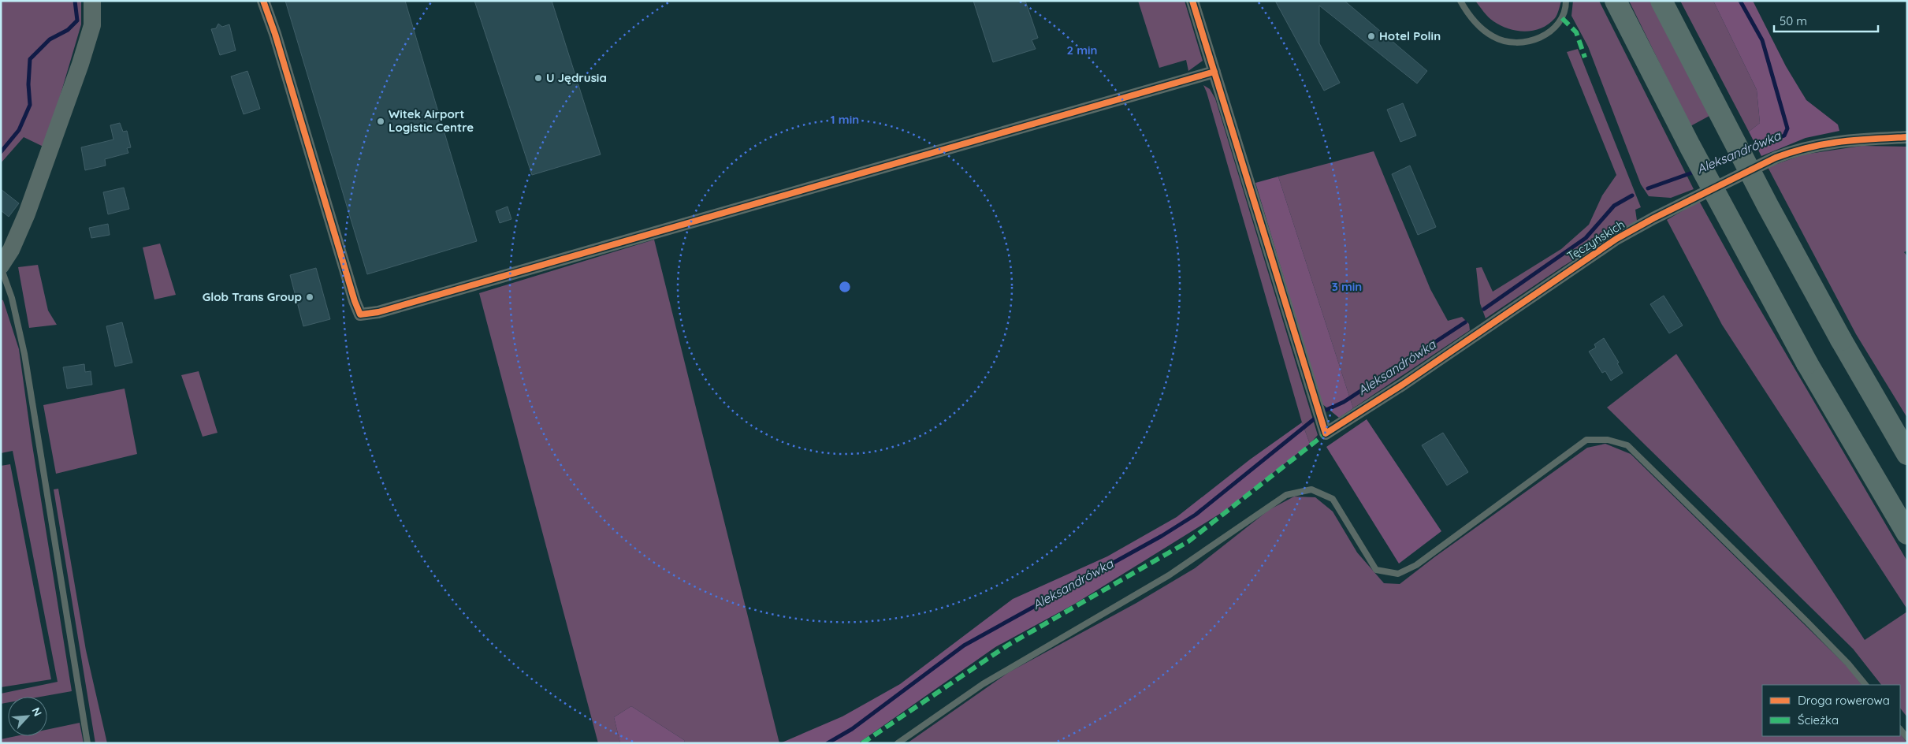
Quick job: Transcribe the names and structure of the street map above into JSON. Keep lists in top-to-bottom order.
{
  "streets": {
    "street": ["Tęczyńskich"]
  },
  "water": ["Aleksandrówka"],
  "places": [
    "Hotel Polin",
    "U Jędrusia",
    "Witek Airport Logistic Centre",
    "Glob Trans Group"
  ],
  "legend": ["Droga rowerowa", "Ścieżka"],
  "scale_bar": "50 m",
  "north": "top right",
  "rings": ["2 min", "1 min", "3 min"]
}
